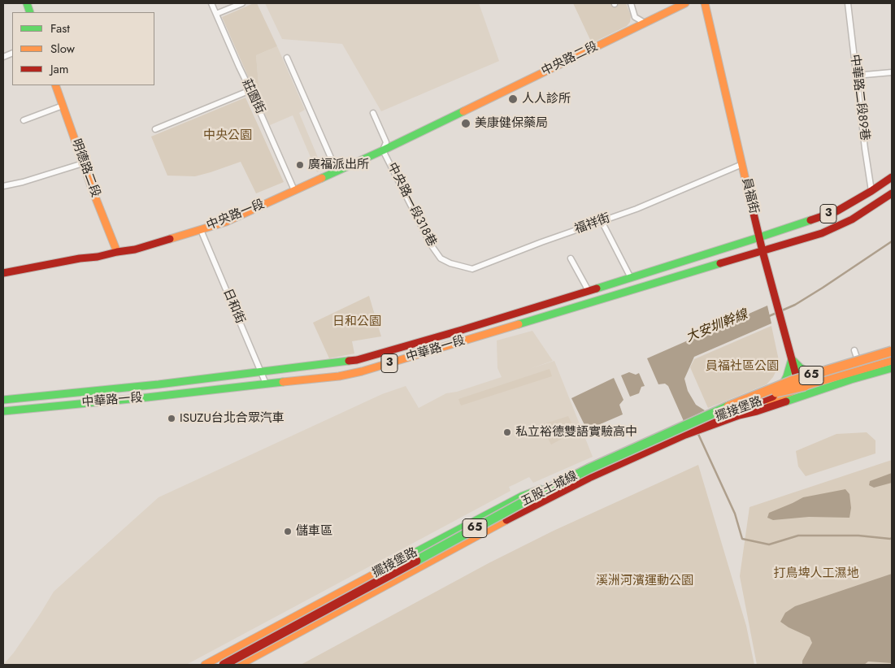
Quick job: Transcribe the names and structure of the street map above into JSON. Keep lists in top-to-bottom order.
{
  "streets": {
    "main road": [
      "中央路二段",
      "明德路二段",
      "員福街",
      "3",
      "中央路一段",
      "中華路一段",
      "65",
      "擺接堡路",
      "五股土城線"
    ],
    "street": [
      "莊園街",
      "中華路二段89巷",
      "中央路一段318巷",
      "福祥街",
      "日和街"
    ]
  },
  "crossings": [
    ["中央路二段", "中央路一段"],
    ["莊園街", "中央路一段"],
    ["中華路二段89巷", "3"],
    ["明德路二段", "中央路一段"],
    ["員福街", "3"],
    ["員福街", "福祥街"],
    ["員福街", "中華路一段"],
    ["員福街", "擺接堡路"],
    ["中央路一段318巷", "中央路一段"],
    ["中央路一段318巷", "福祥街"],
    ["3", "中華路一段"],
    ["中央路一段", "日和街"],
    ["日和街", "中華路一段"]
  ],
  "water": ["大安圳幹線"],
  "parks": [
    "中央公園",
    "日和公園",
    "員福社區公園",
    "打鳥埤人工濕地",
    "溪洲河濱運動公園"
  ],
  "places": [
    "人人診所",
    "美康健保藥局",
    "廣福派出所",
    "ISUZU台北合眾汽車",
    "私立裕德雙語實驗高中",
    "儲車區"
  ],
  "legend": ["Fast", "Slow", "Jam"]
}
